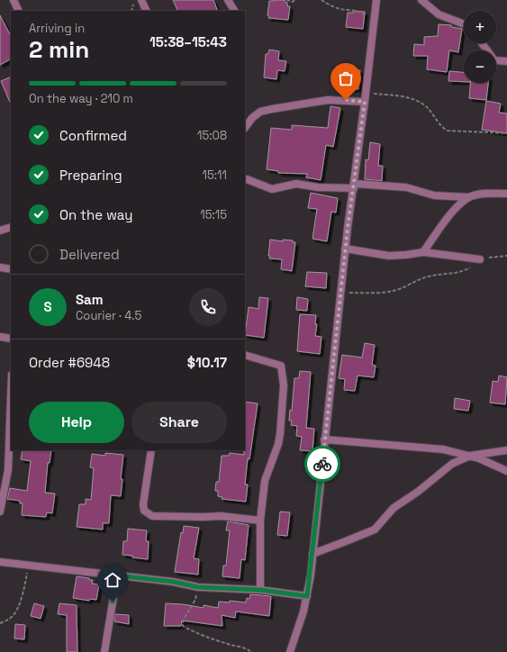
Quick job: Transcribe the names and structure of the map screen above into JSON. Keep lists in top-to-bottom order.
{
  "page": {
    "map_buttons": ["+", "−"],
    "heading": ["2 min", "Arriving in", "15:38–15:43"],
    "panel": [
      "Sam",
      "Courier · 4.5",
      "Order #6948",
      "$10.17"
    ],
    "bar": "On the way · 210 m",
    "list": [
      ["Confirmed", "15:08"],
      ["Preparing", "15:11"],
      ["On the way", "15:15"],
      "Delivered"
    ],
    "round": "S",
    "buttons": ["Help", "Share"]
  }
}
